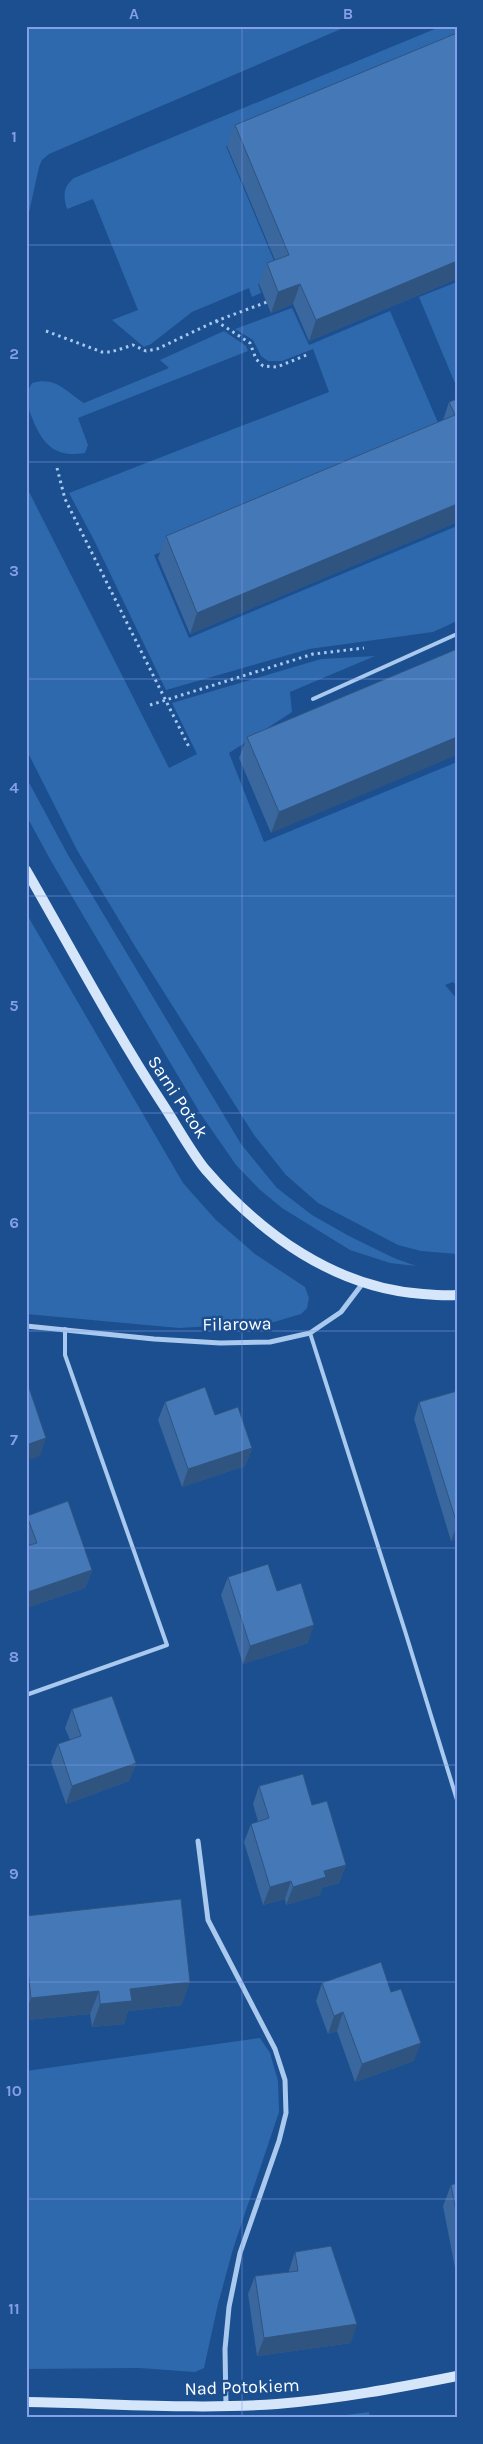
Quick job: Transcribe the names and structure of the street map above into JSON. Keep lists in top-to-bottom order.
{
  "streets": {
    "street": ["Sarni Potok", "Filarowa", "Nad Potokiem"]
  },
  "crossings": [
    ["Sarni Potok", "Filarowa"]
  ],
  "grid": {
    "columns": ["A", "B"],
    "rows": [
      "1",
      "2",
      "3",
      "4",
      "5",
      "6",
      "7",
      "8",
      "9",
      "10",
      "11"
    ]
  }
}
